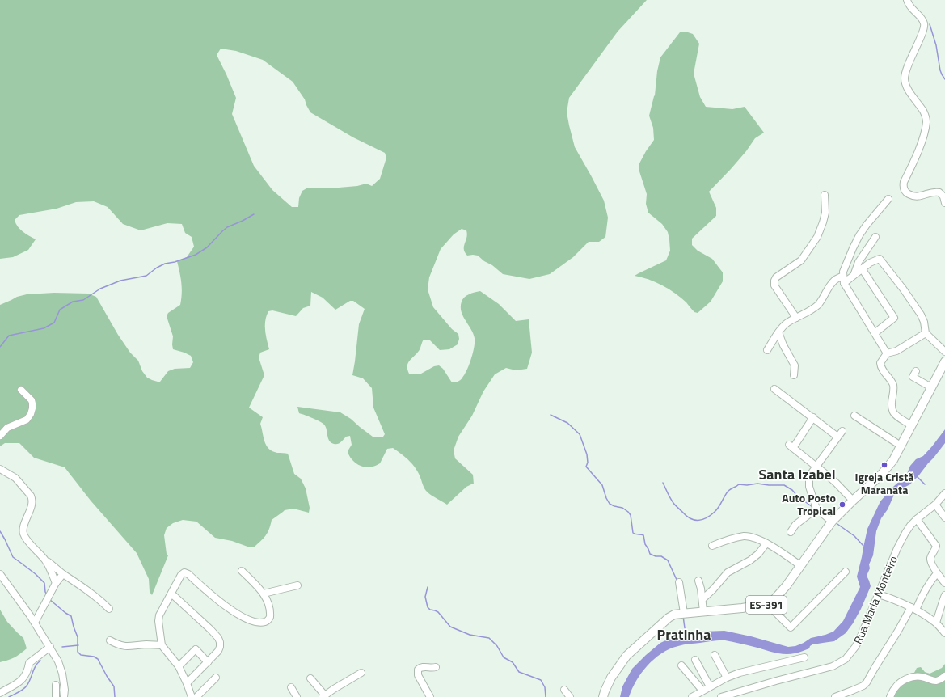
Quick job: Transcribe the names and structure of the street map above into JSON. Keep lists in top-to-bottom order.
{
  "streets": {
    "main road": ["ES-391"],
    "street": ["Rua Maria Monteiro"]
  },
  "districts": ["Santa Izabel", "Pratinha"],
  "places": ["Igreja Cristã Maranata", "Auto Posto Tropical"]
}
